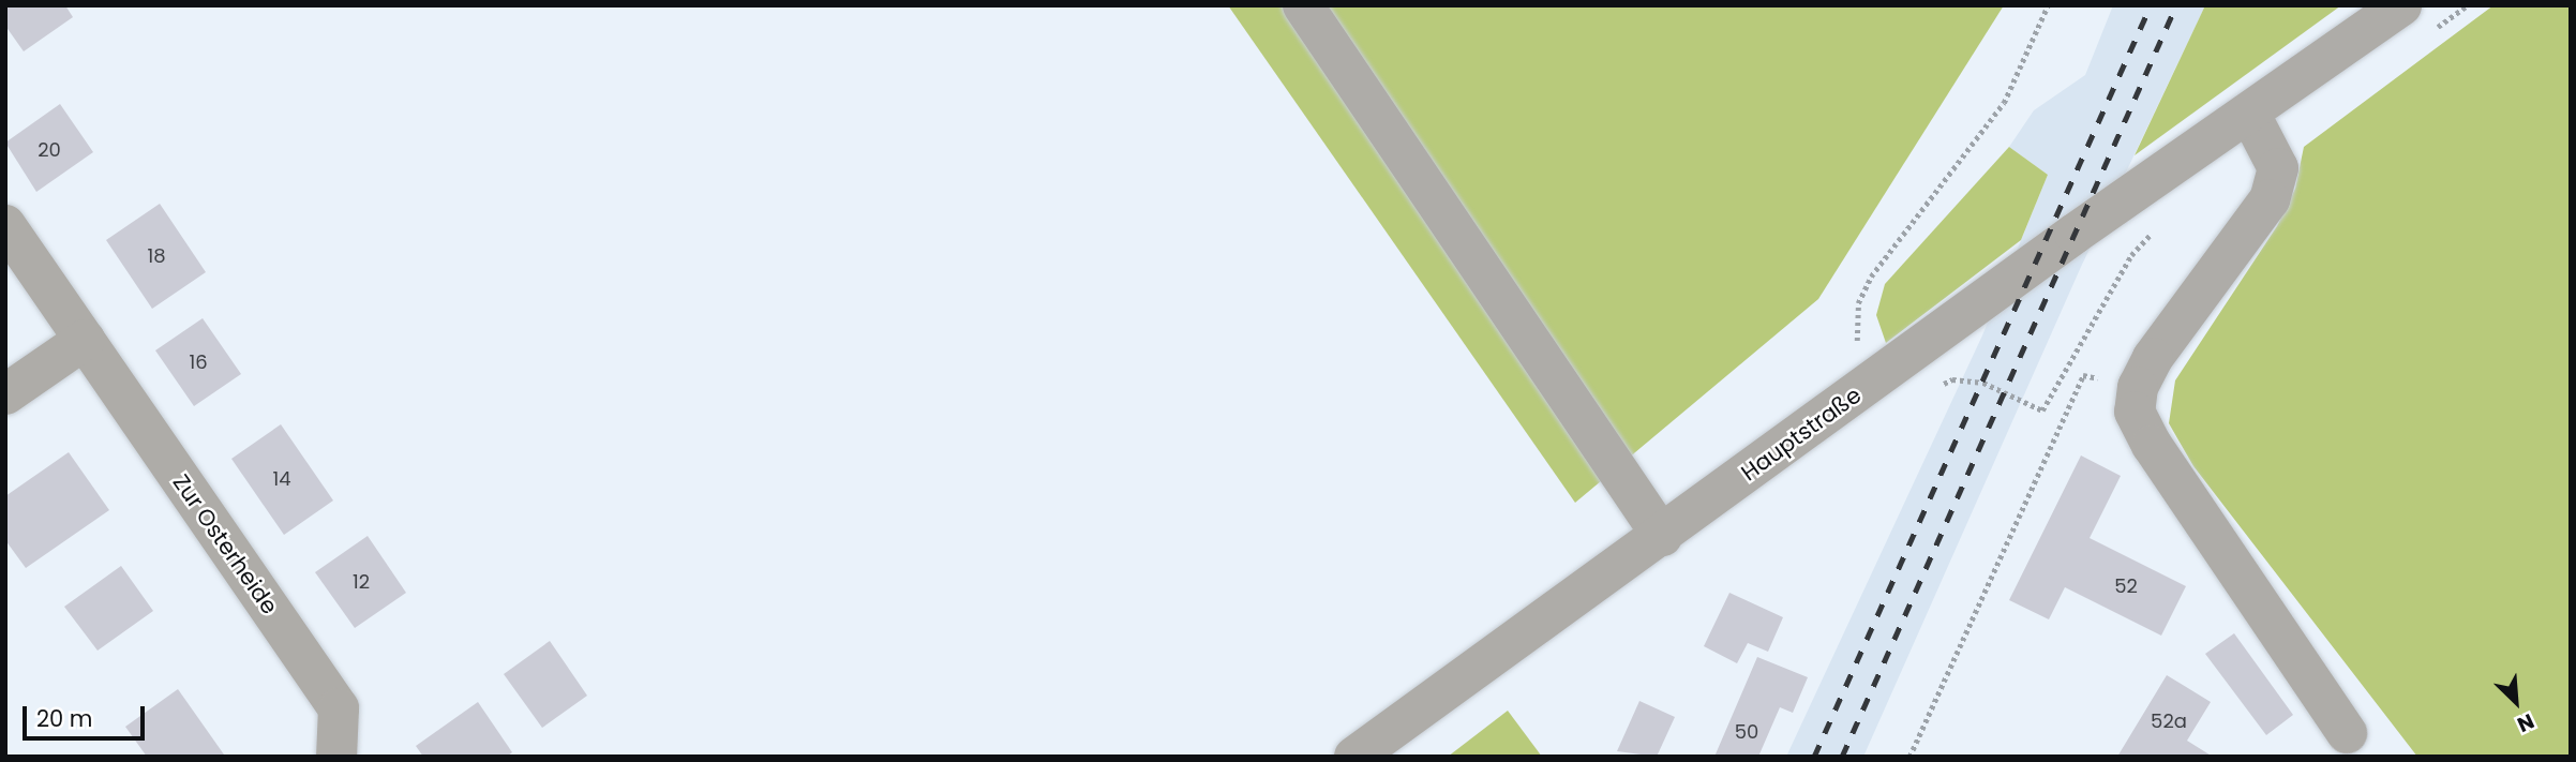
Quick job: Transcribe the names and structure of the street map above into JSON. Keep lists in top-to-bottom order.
{
  "streets": {
    "street": ["Hauptstraße", "Zur Osterheide"]
  },
  "house_numbers": [
    "20",
    "18",
    "16",
    "14",
    "12",
    "52",
    "52a",
    "50"
  ],
  "scale_bar": "20 m",
  "north": "bottom right"
}
